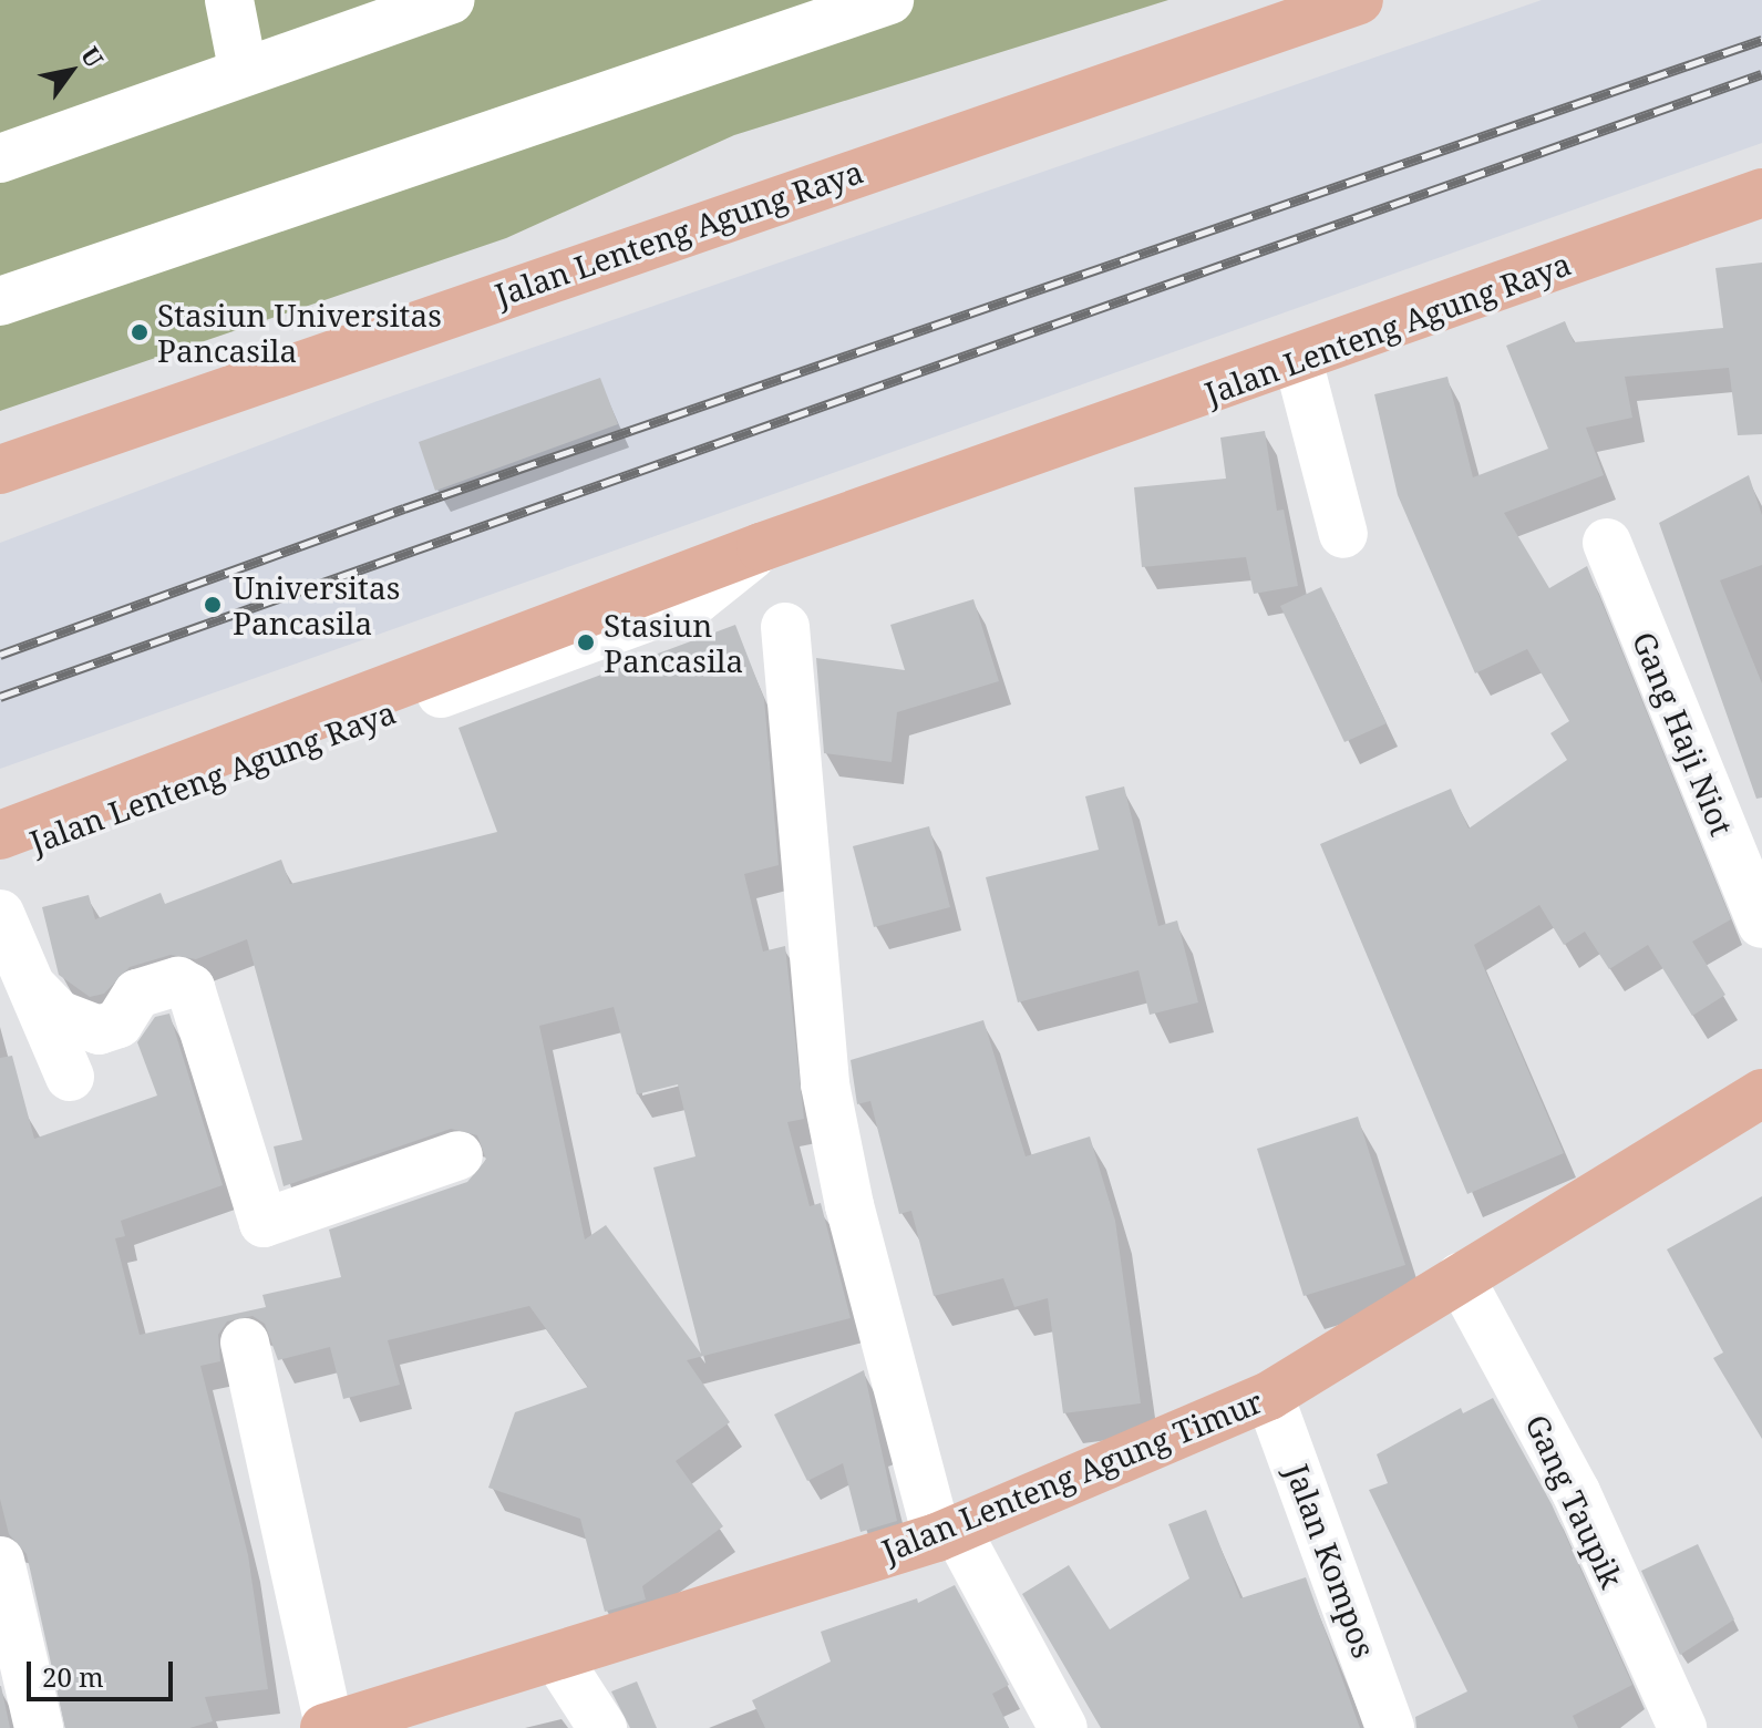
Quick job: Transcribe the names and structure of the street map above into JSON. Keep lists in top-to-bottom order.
{
  "streets": {
    "main road": ["Jalan Lenteng Agung Raya", "Jalan Lenteng Agung Timur"],
    "street": ["Gang Haji Niot", "Gang Taupik", "Jalan Kompos"]
  },
  "crossings": [
    ["Jalan Lenteng Agung Timur", "Gang Taupik"],
    ["Jalan Lenteng Agung Timur", "Jalan Kompos"]
  ],
  "places": ["Stasiun Universitas Pancasila", "Universitas Pancasila", "Stasiun Pancasila"],
  "scale_bar": "20 m",
  "north": "top right"
}
